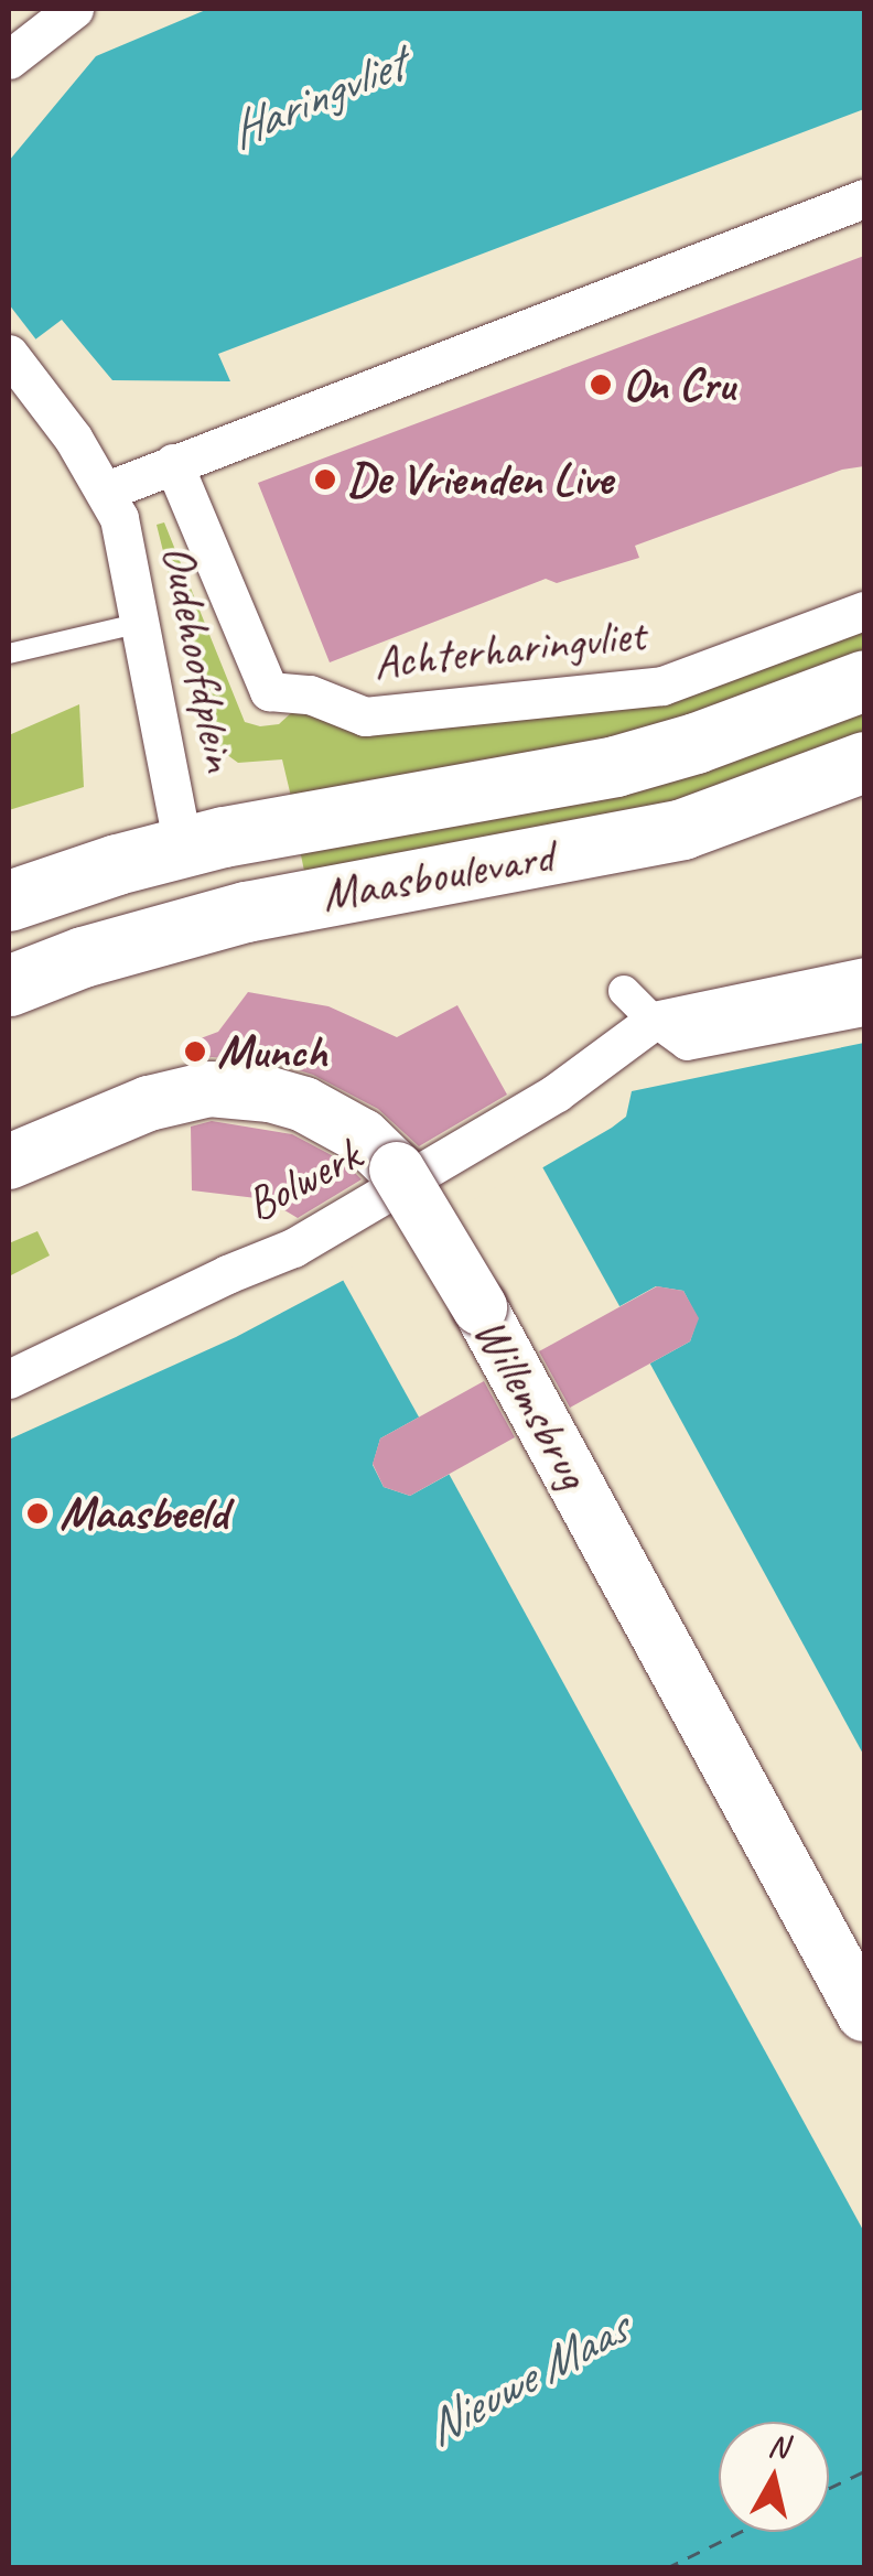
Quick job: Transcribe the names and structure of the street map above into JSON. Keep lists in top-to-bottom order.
{
  "streets": {
    "main road": ["Maasboulevard", "Willemsbrug"],
    "street": ["Achterharingvliet", "Oudehoofdplein", "Bolwerk"]
  },
  "crossings": [
    ["Oudehoofdplein", "Maasboulevard"]
  ],
  "water": ["Haringvliet", "Nieuwe Maas"],
  "places": [
    "On Cru",
    "De Vrienden Live",
    "Munch",
    "Maasbeeld"
  ],
  "north": "top"
}
